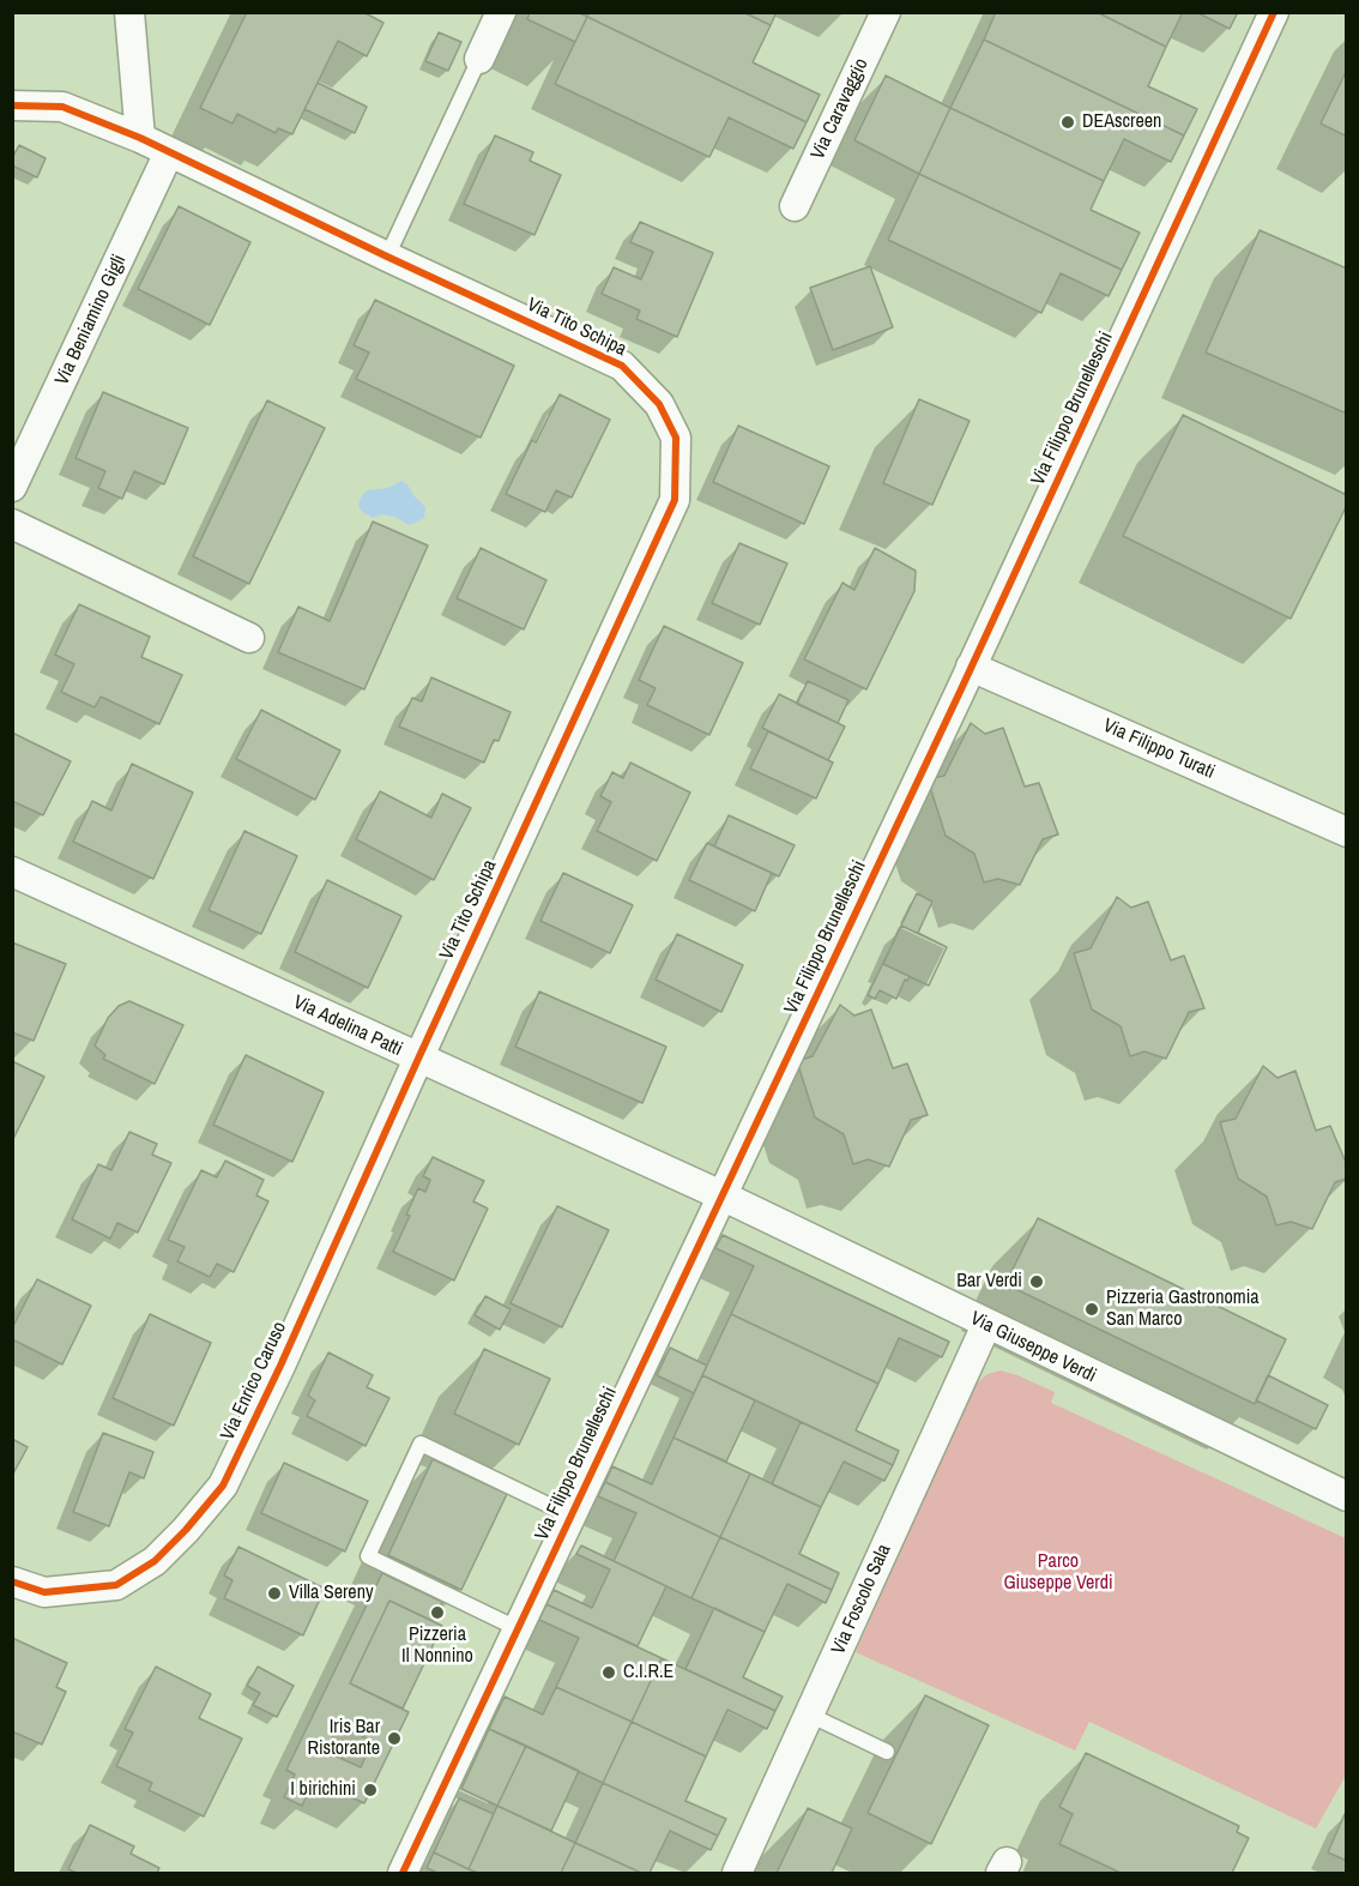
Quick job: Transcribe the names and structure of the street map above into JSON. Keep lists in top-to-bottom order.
{
  "streets": {
    "street": [
      "Via Caravaggio",
      "Via Beniamino Gigli",
      "Via Tito Schipa",
      "Via Filippo Brunelleschi",
      "Via Filippo Turati",
      "Via Adelina Patti",
      "Via Giuseppe Verdi",
      "Via Enrico Caruso",
      "Via Foscolo Sala"
    ]
  },
  "crossings": [
    ["Via Beniamino Gigli", "Via Tito Schipa"],
    ["Via Tito Schipa", "Via Adelina Patti"],
    ["Via Tito Schipa", "Via Enrico Caruso"],
    ["Via Filippo Brunelleschi", "Via Filippo Turati"],
    ["Via Filippo Brunelleschi", "Via Adelina Patti"],
    ["Via Filippo Brunelleschi", "Via Giuseppe Verdi"],
    ["Via Adelina Patti", "Via Giuseppe Verdi"],
    ["Via Adelina Patti", "Via Enrico Caruso"],
    ["Via Giuseppe Verdi", "Via Foscolo Sala"]
  ],
  "parks": ["Parco Giuseppe Verdi"],
  "places": [
    "DEAscreen",
    "Bar Verdi",
    "Pizzeria Gastronomia San Marco",
    "Villa Sereny",
    "Pizzeria Il Nonnino",
    "C.I.R.E",
    "Iris Bar Ristorante",
    "I birichini"
  ]
}
